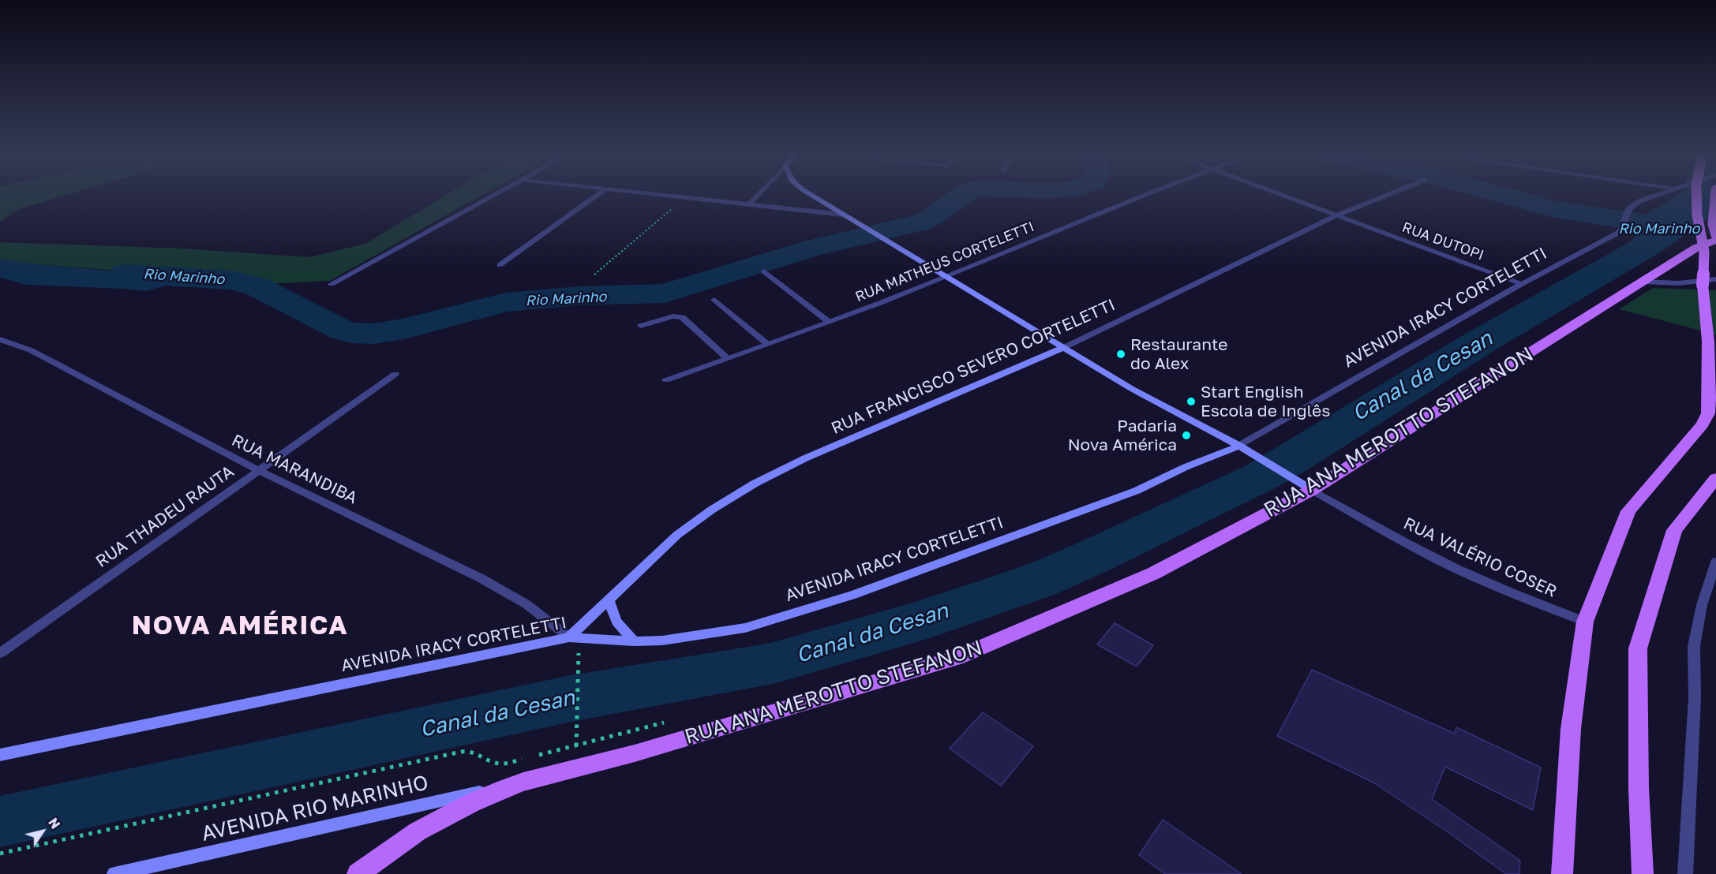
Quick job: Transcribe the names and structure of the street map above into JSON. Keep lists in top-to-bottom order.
{
  "streets": {
    "main road": ["RUA ANA MEROTTO STEFANON"],
    "street": [
      "RUA DUTOPI",
      "RUA MATHEUS CORTELETTI",
      "AVENIDA IRACY CORTELETTI",
      "RUA FRANCISCO SEVERO CORTELETTI",
      "RUA MARANDIBA",
      "RUA THADEU RAUTA",
      "RUA VALÉRIO COSER",
      "AVENIDA RIO MARINHO"
    ]
  },
  "crossings": [
    ["RUA DUTOPI", "AVENIDA IRACY CORTELETTI"],
    ["RUA DUTOPI", "RUA FRANCISCO SEVERO CORTELETTI"],
    ["RUA MATHEUS CORTELETTI", "RUA VALÉRIO COSER"],
    ["AVENIDA IRACY CORTELETTI", "RUA FRANCISCO SEVERO CORTELETTI"],
    ["AVENIDA IRACY CORTELETTI", "RUA MARANDIBA"],
    ["AVENIDA IRACY CORTELETTI", "RUA VALÉRIO COSER"],
    ["RUA FRANCISCO SEVERO CORTELETTI", "RUA MARANDIBA"],
    ["RUA FRANCISCO SEVERO CORTELETTI", "RUA VALÉRIO COSER"],
    ["RUA ANA MEROTTO STEFANON", "RUA VALÉRIO COSER"],
    ["RUA ANA MEROTTO STEFANON", "AVENIDA RIO MARINHO"],
    ["RUA MARANDIBA", "RUA THADEU RAUTA"]
  ],
  "districts": ["NOVA AMÉRICA"],
  "water": ["Rio Marinho", "Canal da Cesan"],
  "places": ["Restaurante do Alex", "Start English Escola de Inglês", "Padaria Nova América"],
  "north": "top right"
}
